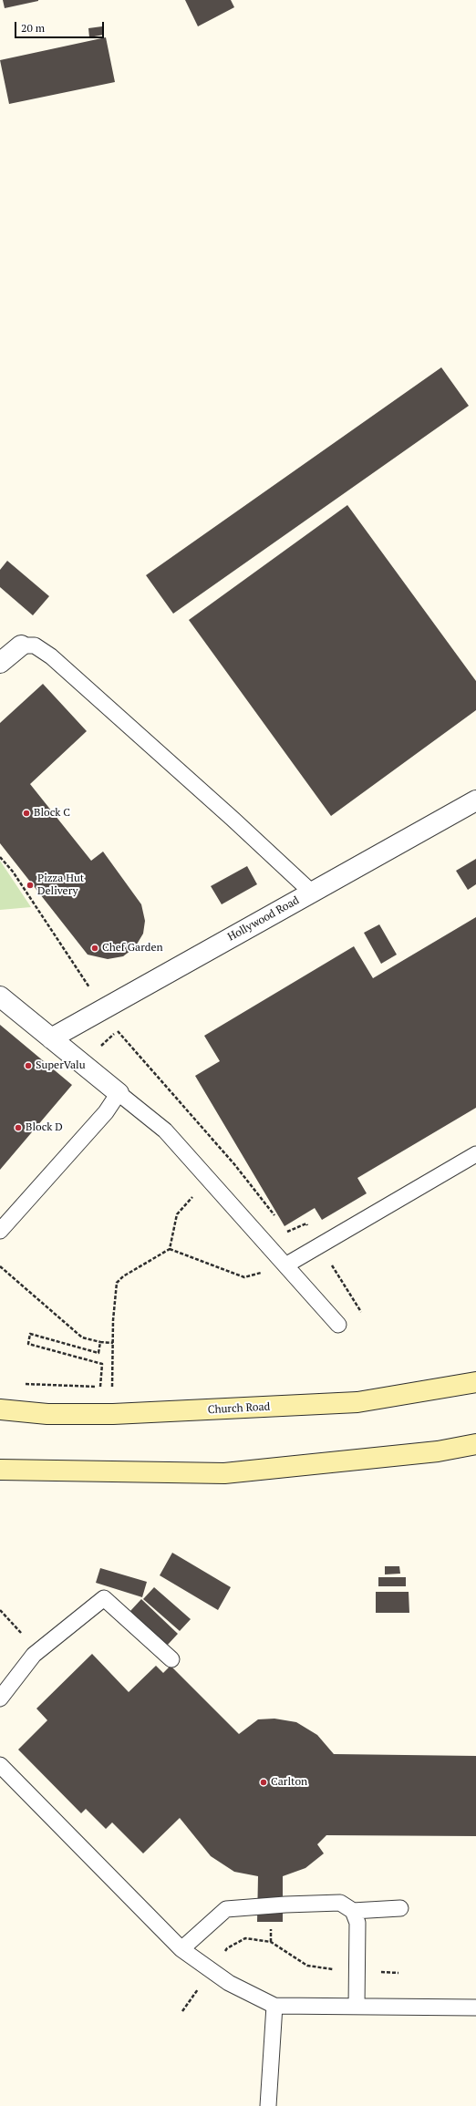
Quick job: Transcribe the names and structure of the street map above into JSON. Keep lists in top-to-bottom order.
{
  "streets": {
    "main road": ["Church Road"],
    "street": ["Hollywood Road"]
  },
  "places": [
    "Block C",
    "Pizza Hut Delivery",
    "Chef Garden",
    "SuperValu",
    "Block D",
    "Carlton"
  ],
  "scale_bar": "20 m"
}
